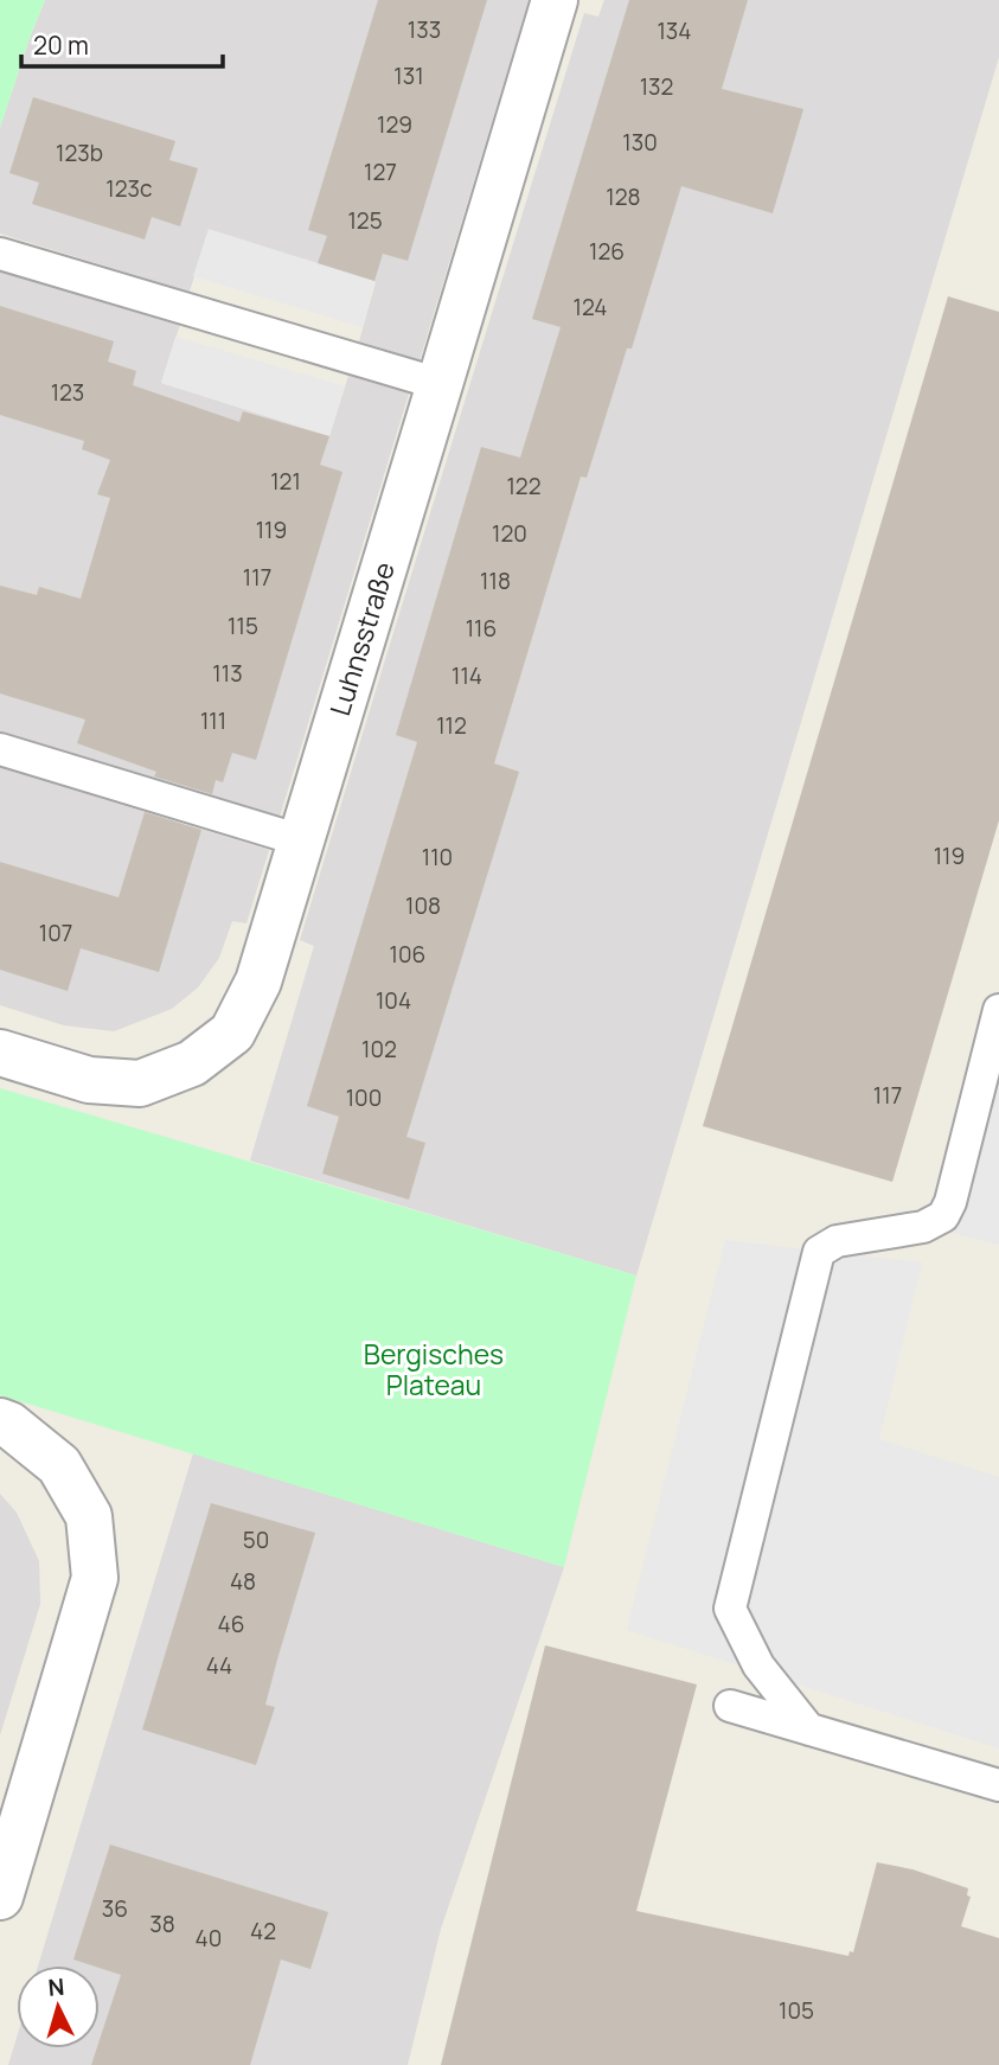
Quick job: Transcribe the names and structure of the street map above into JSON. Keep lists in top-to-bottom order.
{
  "streets": {
    "street": ["Luhnsstraße"]
  },
  "parks": ["Bergisches Plateau"],
  "house_numbers": [
    "133",
    "134",
    "131",
    "132",
    "129",
    "130",
    "123b",
    "127",
    "123c",
    "128",
    "125",
    "126",
    "124",
    "123",
    "121",
    "122",
    "119",
    "120",
    "117",
    "118",
    "115",
    "116",
    "113",
    "114",
    "111",
    "112",
    "119",
    "110",
    "108",
    "107",
    "106",
    "104",
    "102",
    "117",
    "100",
    "50",
    "48",
    "46",
    "44",
    "36",
    "38",
    "42",
    "40",
    "105"
  ],
  "scale_bar": "20 m",
  "north": "top"
}
